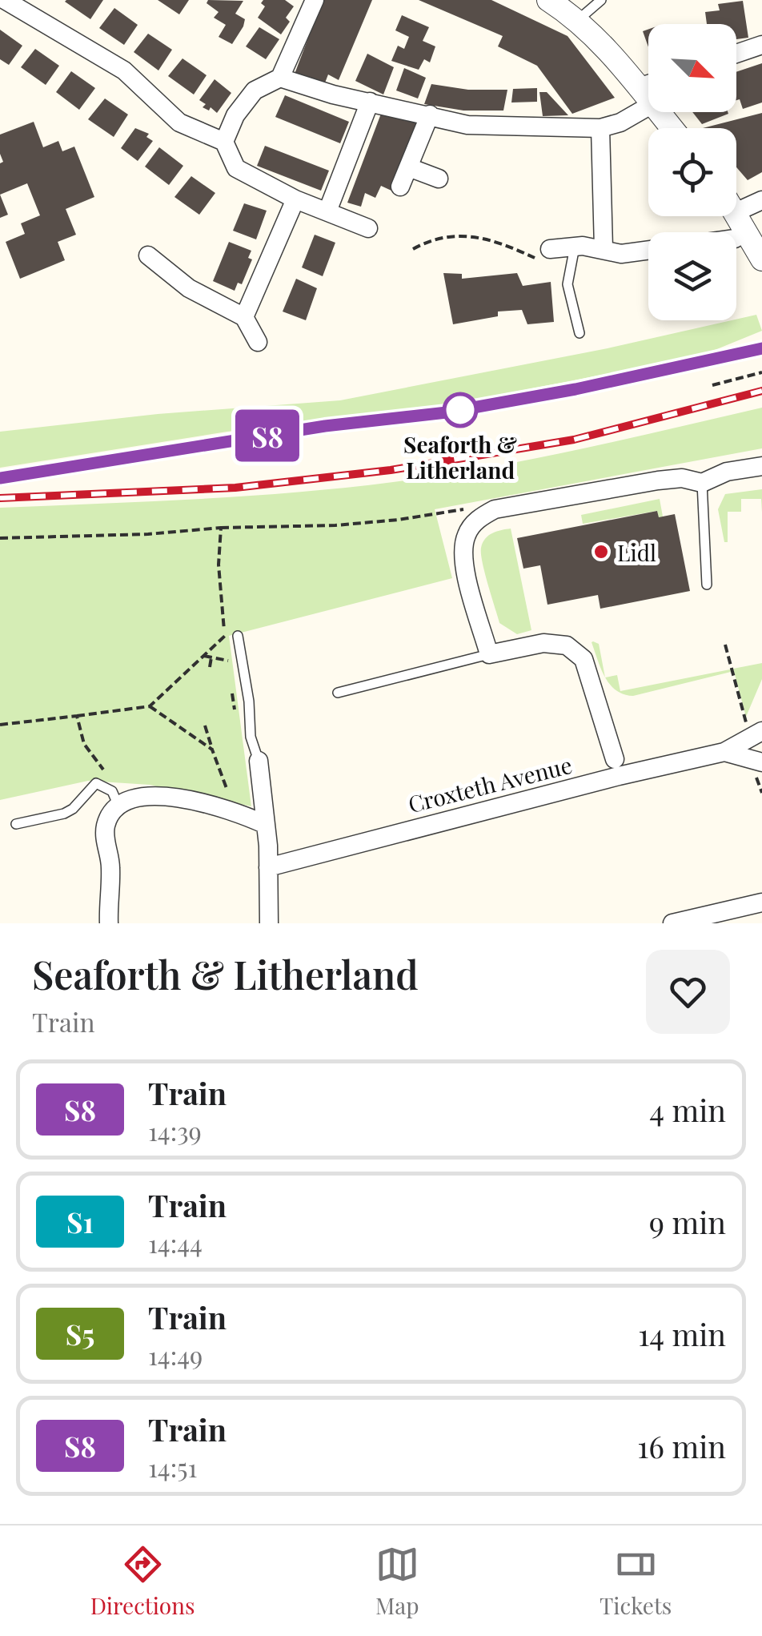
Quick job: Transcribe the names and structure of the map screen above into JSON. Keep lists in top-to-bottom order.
{
  "streets": {
    "street": ["Croxteth Avenue"]
  },
  "places": ["Seaforth & Litherland", "Lidl"],
  "north": "bottom right",
  "page": {
    "on_map": "S8",
    "heading": ["Seaforth & Litherland", "Train"],
    "list": [
      {
        "mark": "S8",
        "name": "Train",
        "note": "14:39",
        "value": "4 min"
      },
      {
        "mark": "S1",
        "name": "Train",
        "note": "14:44",
        "value": "9 min"
      },
      {
        "mark": "S5",
        "name": "Train",
        "note": "14:49",
        "value": "14 min"
      },
      {
        "mark": "S8",
        "name": "Train",
        "note": "14:51",
        "value": "16 min"
      }
    ],
    "tabs": ["Directions", "Map", "Tickets"]
  }
}
